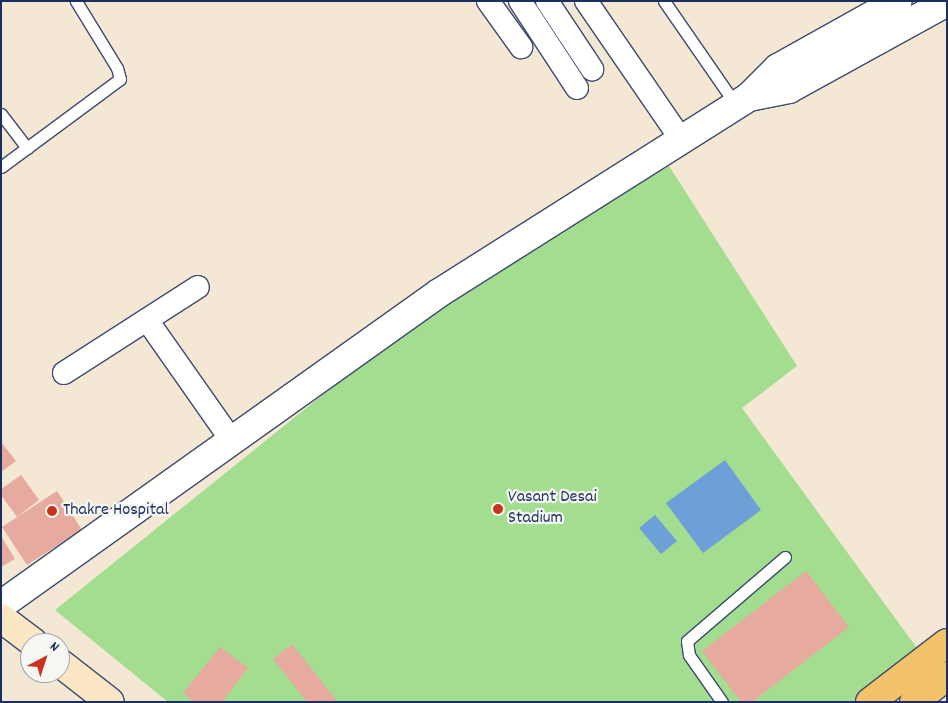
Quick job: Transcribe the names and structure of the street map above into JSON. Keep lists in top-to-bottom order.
{
  "places": ["Vasant Desai Stadium", "Thakre Hospital"],
  "north": "top right"
}
